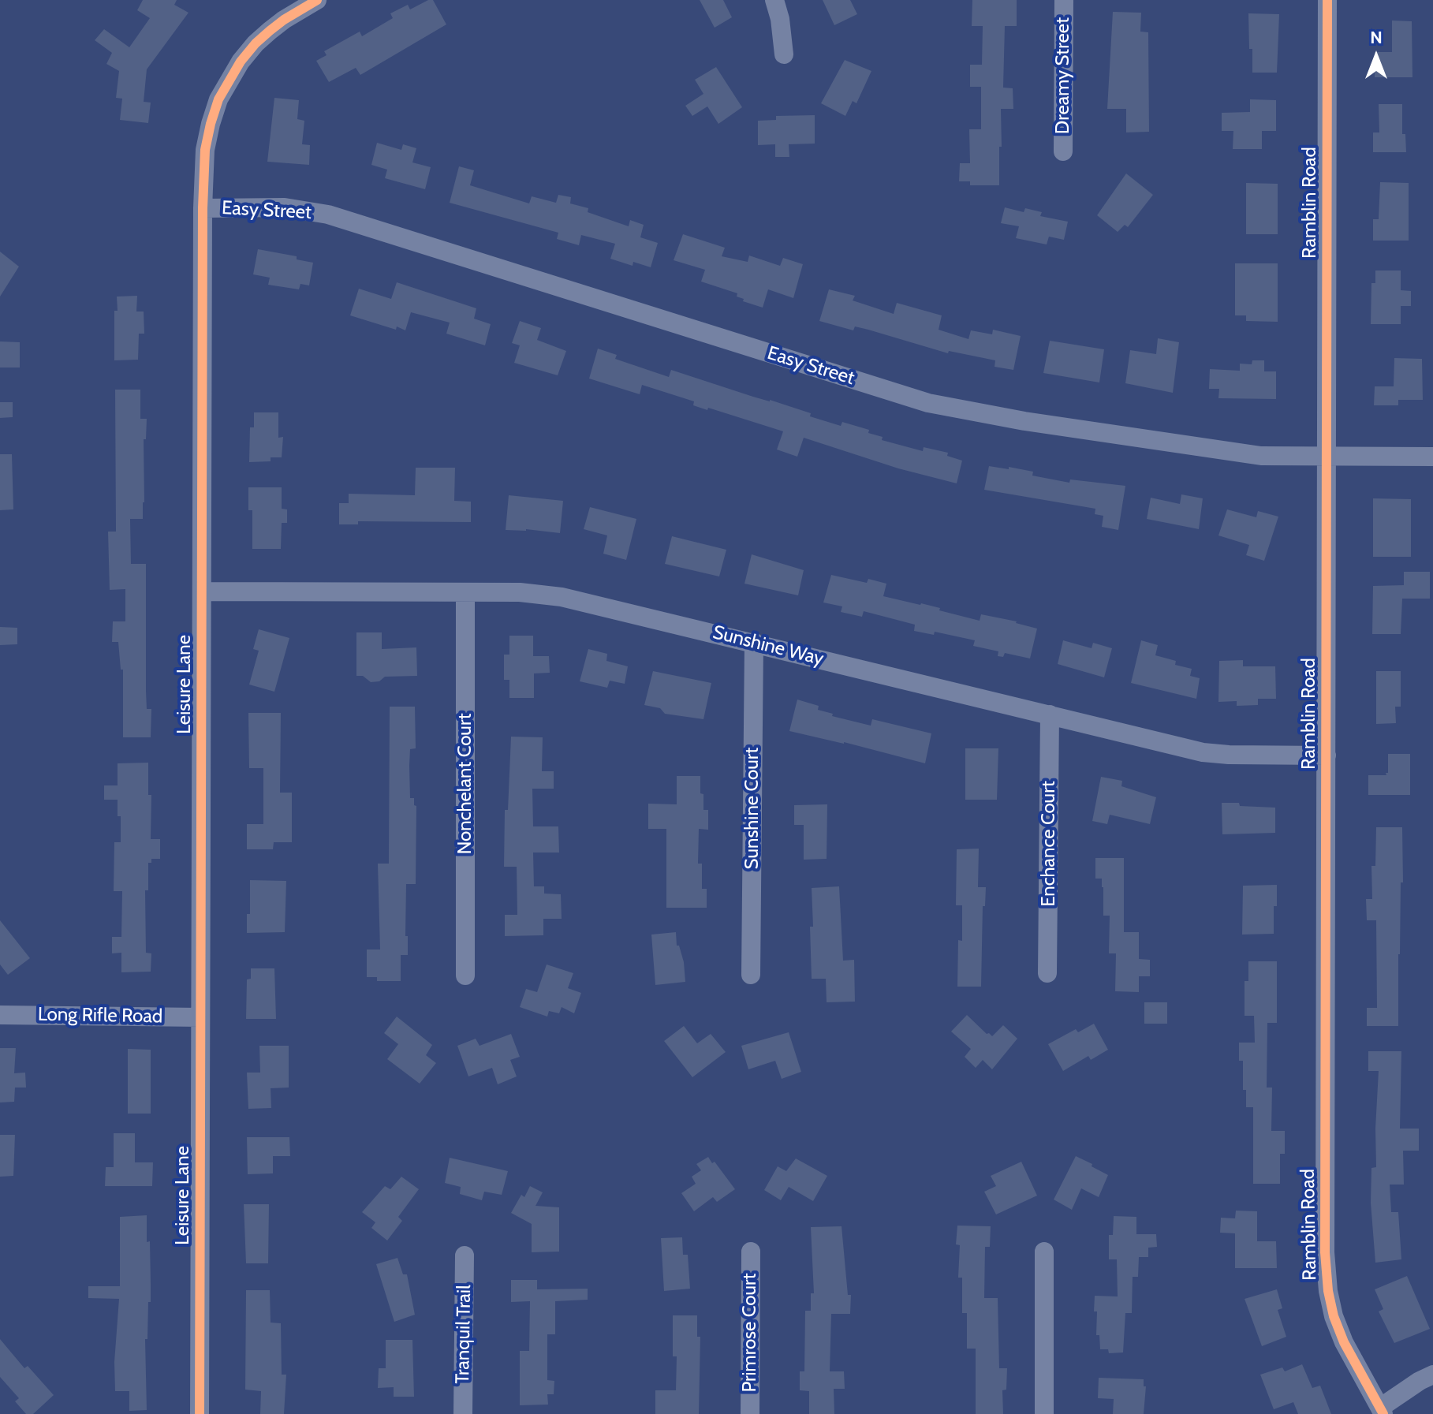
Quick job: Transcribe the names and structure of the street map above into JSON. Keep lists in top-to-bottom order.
{
  "streets": {
    "street": [
      "Dreamy Street",
      "Ramblin Road",
      "Easy Street",
      "Sunshine Way",
      "Leisure Lane",
      "Nonchelant Court",
      "Sunshine Court",
      "Enchance Court",
      "Long Rifle Road",
      "Primrose Court",
      "Tranquil Trail"
    ]
  },
  "crossings": [
    ["Ramblin Road", "Easy Street"],
    ["Ramblin Road", "Sunshine Way"],
    ["Easy Street", "Leisure Lane"],
    ["Sunshine Way", "Leisure Lane"],
    ["Sunshine Way", "Nonchelant Court"],
    ["Sunshine Way", "Sunshine Court"],
    ["Sunshine Way", "Enchance Court"],
    ["Leisure Lane", "Long Rifle Road"]
  ],
  "north": "top"
}
